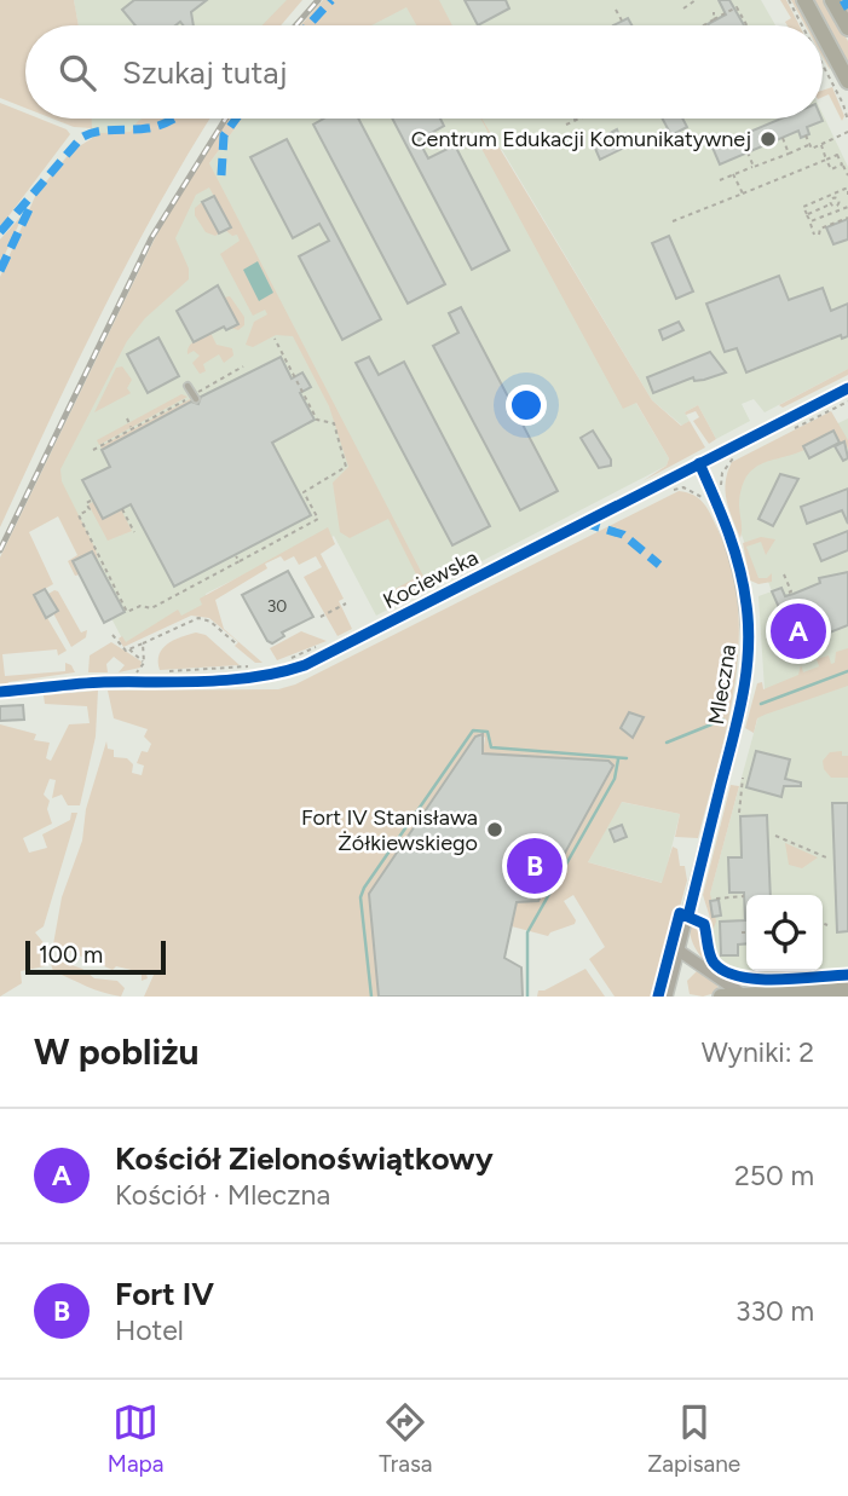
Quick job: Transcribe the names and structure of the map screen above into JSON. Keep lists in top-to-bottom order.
{
  "streets": {
    "street": ["Kociewska", "Mleczna"]
  },
  "crossings": [
    ["Kociewska", "Mleczna"]
  ],
  "places": ["Centrum Edukacji Komunikatywnej", "Fort IV Stanisława Żółkiewskiego"],
  "house_numbers": ["30"],
  "scale_bar": "100 m",
  "page": {
    "search": "Szukaj tutaj",
    "pins": ["A", "B"],
    "scale": "100 m",
    "heading": ["W pobliżu", "Wyniki: 2"],
    "list": [
      {
        "mark": "A",
        "name": "Kościół Zielonoświątkowy",
        "note": "Kościół · Mleczna",
        "value": "250 m"
      },
      {
        "mark": "B",
        "name": "Fort IV",
        "note": "Hotel",
        "value": "330 m"
      }
    ],
    "nav": ["Mapa", "Trasa", "Zapisane"]
  }
}
